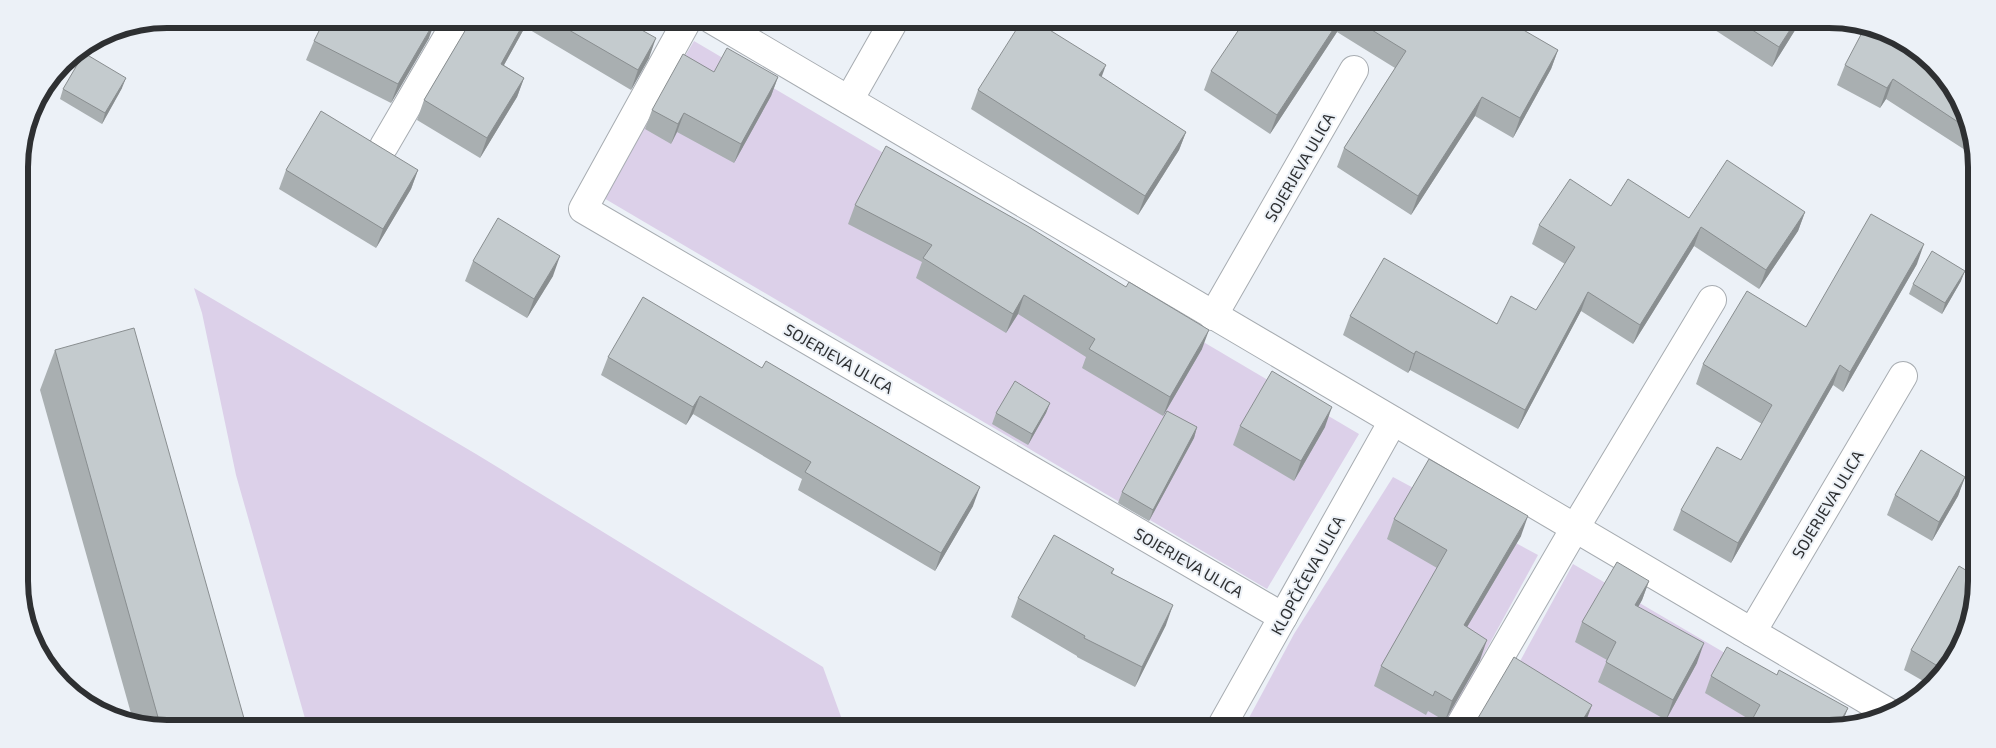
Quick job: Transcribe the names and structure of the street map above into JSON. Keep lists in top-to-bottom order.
{
  "streets": {
    "street": ["SOJERJEVA ULICA", "KLOPČIČEVA ULICA"]
  },
  "crossings": [
    ["SOJERJEVA ULICA", "KLOPČIČEVA ULICA"]
  ]
}
